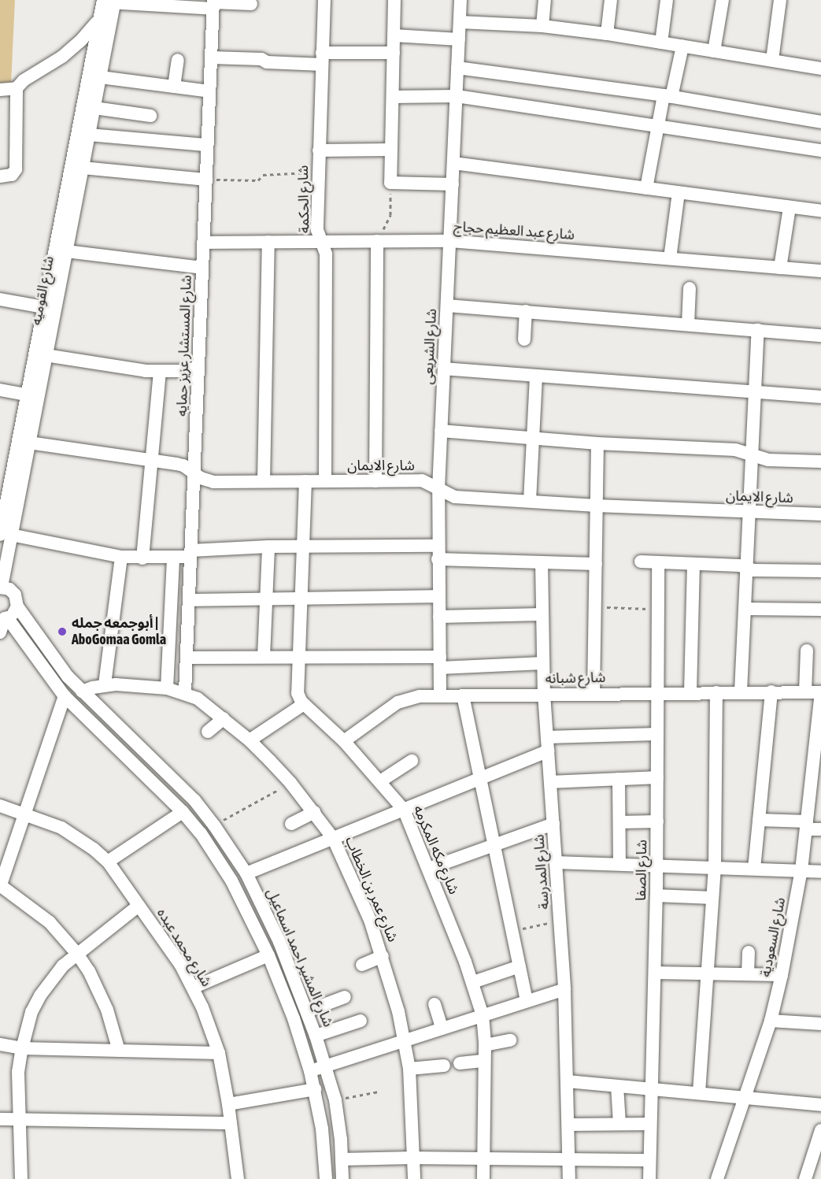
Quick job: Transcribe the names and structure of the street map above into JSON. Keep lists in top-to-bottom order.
{
  "streets": {
    "street": [
      "شارع الحكمة",
      "شارع عبد العظيم حجاج",
      "شارع القوميه",
      "شارع المستشار عزيز حمايه",
      "شارع الشريعى",
      "شارع الايمان",
      "شارع شبانه",
      "شارع مكه المكرمه",
      "شارع الصفا",
      "شارع المدرسة",
      "شارع عمر بن الخطاب",
      "شارع السعودية",
      "شارع محمد عبده",
      "شارع المشير احمد اسماعيل"
    ]
  },
  "crossings": [
    ["شارع الحكمة", "شارع عبد العظيم حجاج"],
    ["شارع الحكمة", "شارع الايمان"],
    ["شارع عبد العظيم حجاج", "شارع المستشار عزيز حمايه"],
    ["شارع عبد العظيم حجاج", "شارع الشريعى"],
    ["شارع القوميه", "شارع الايمان"],
    ["شارع القوميه", "شارع المشير احمد اسماعيل"],
    ["شارع المستشار عزيز حمايه", "شارع الايمان"],
    ["شارع المستشار عزيز حمايه", "شارع عمر بن الخطاب"],
    ["شارع الشريعى", "شارع الايمان"],
    ["شارع الشريعى", "شارع شبانه"],
    ["شارع شبانه", "شارع مكه المكرمه"],
    ["شارع شبانه", "شارع الصفا"],
    ["شارع شبانه", "شارع المدرسة"],
    ["شارع شبانه", "شارع السعودية"],
    ["شارع عمر بن الخطاب", "شارع المشير احمد اسماعيل"]
  ],
  "places": ["أبوجمعه جمله | AboGomaa Gomla"]
}
